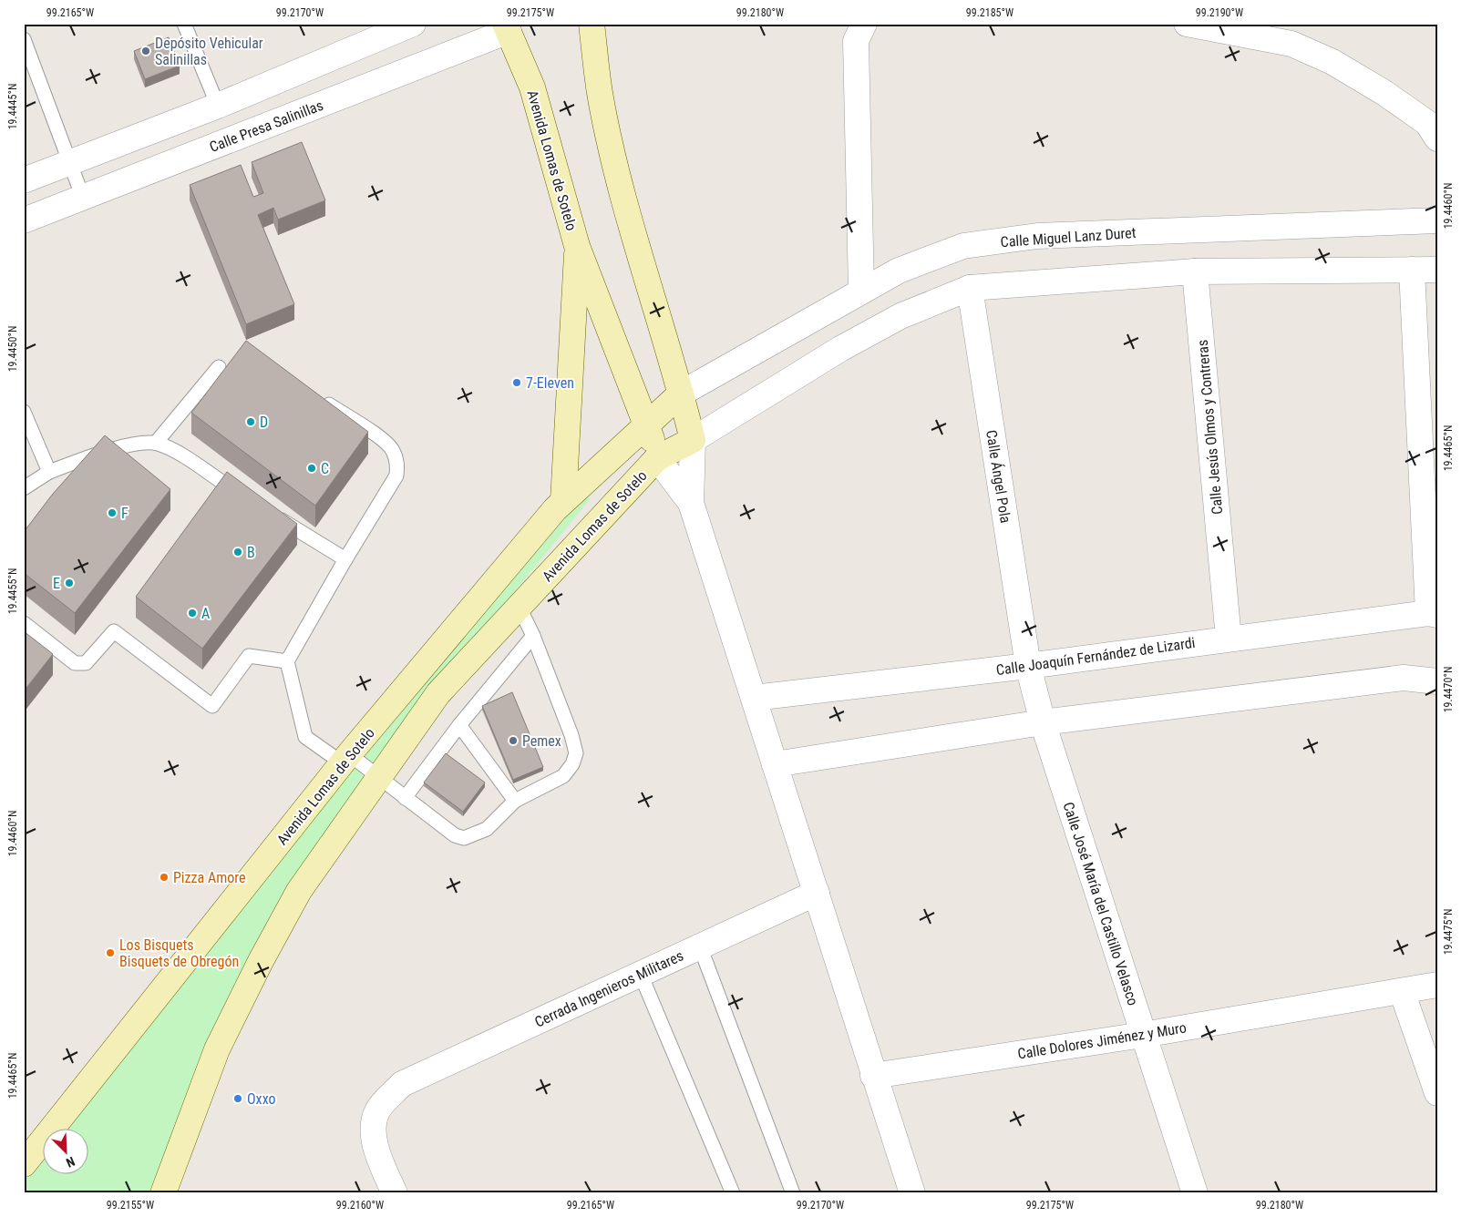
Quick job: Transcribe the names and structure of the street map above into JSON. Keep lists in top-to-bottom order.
{
  "streets": {
    "main road": ["Avenida Lomas de Sotelo"],
    "street": [
      "Calle Presa Salinillas",
      "Calle Miguel Lanz Duret",
      "Calle Jesús Olmos y Contreras",
      "Calle Ángel Pola",
      "Calle Joaquín Fernández de Lizardi",
      "Calle José María del Castillo Velasco",
      "Cerrada Ingenieros Militares",
      "Calle Dolores Jiménez y Muro"
    ]
  },
  "crossings": [
    ["Calle Presa Salinillas", "Avenida Lomas de Sotelo"],
    ["Avenida Lomas de Sotelo", "Calle Miguel Lanz Duret"],
    ["Calle Jesús Olmos y Contreras", "Calle Joaquín Fernández de Lizardi"],
    ["Calle Ángel Pola", "Calle Joaquín Fernández de Lizardi"],
    ["Calle Ángel Pola", "Calle José María del Castillo Velasco"],
    ["Calle Joaquín Fernández de Lizardi", "Calle José María del Castillo Velasco"],
    ["Calle José María del Castillo Velasco", "Calle Dolores Jiménez y Muro"]
  ],
  "places": [
    "Depósito Vehicular Salinillas",
    "7-Eleven",
    "D",
    "C",
    "F",
    "B",
    "E",
    "A",
    "Pemex",
    "Pizza Amore",
    "Los Bisquets Bisquets de Obregón",
    "Oxxo"
  ],
  "north": "bottom right",
  "coordinates": [
    "99.2165°W",
    "99.2170°W",
    "99.2175°W",
    "99.2180°W",
    "99.2185°W",
    "99.2190°W",
    "19.4445°N",
    "19.4460°N",
    "19.4450°N",
    "19.4465°N",
    "19.4455°N",
    "19.4470°N",
    "19.4475°N",
    "99.2155°W",
    "99.2160°W"
  ]
}
